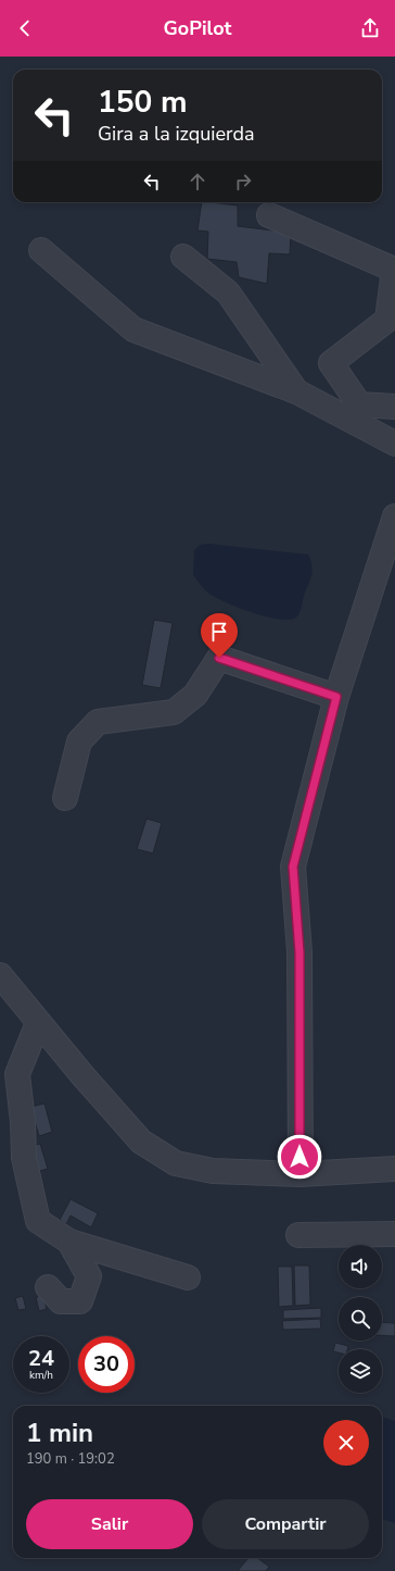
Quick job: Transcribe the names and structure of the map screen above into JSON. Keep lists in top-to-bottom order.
{
  "page": {
    "header": "GoPilot",
    "turn": ["150 m", "Gira a la izquierda"],
    "speed": "24 km/h",
    "limit": "30",
    "heading": ["1 min", "190 m · 19:02"],
    "buttons": ["Salir", "Compartir"]
  }
}
